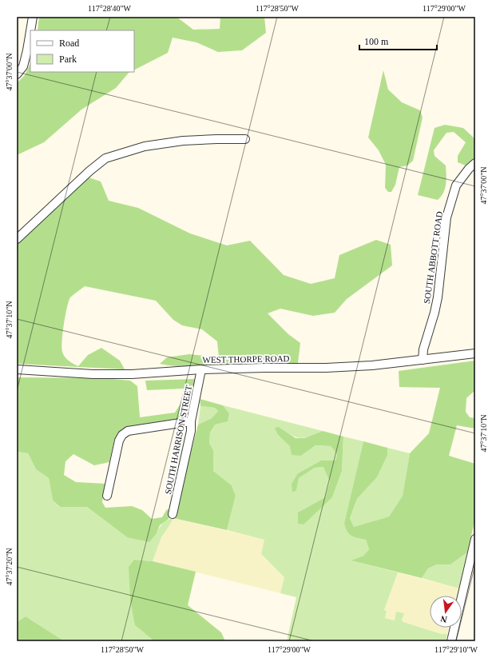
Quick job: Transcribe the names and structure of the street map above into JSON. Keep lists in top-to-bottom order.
{
  "streets": {
    "street": ["SOUTH ABBOTT ROAD", "WEST THORPE ROAD", "SOUTH HARRISON STREET"]
  },
  "crossings": [
    ["SOUTH ABBOTT ROAD", "WEST THORPE ROAD"],
    ["WEST THORPE ROAD", "SOUTH HARRISON STREET"]
  ],
  "legend": ["Road", "Park"],
  "scale_bar": "100 m",
  "north": "bottom",
  "coordinates": [
    "117°28'40\"W",
    "117°28'50\"W",
    "117°29'00\"W",
    "47°37'00\"N",
    "47°37'10\"N",
    "47°37'20\"N",
    "117°29'10\"W"
  ]
}
